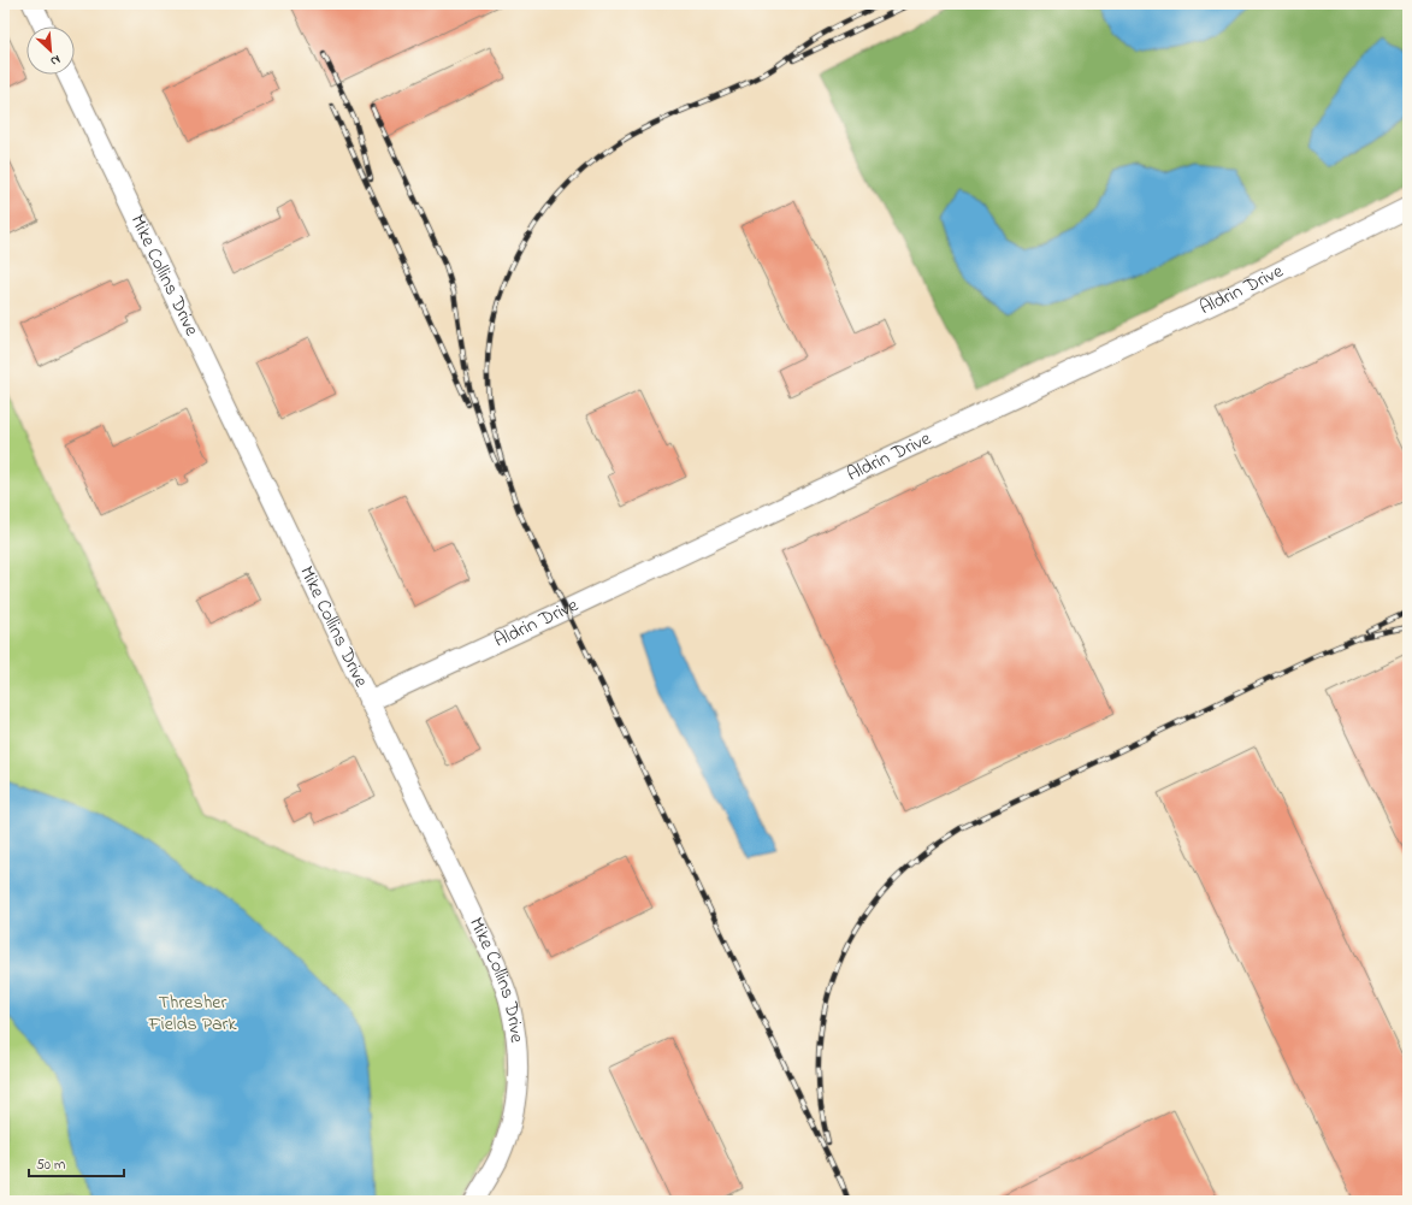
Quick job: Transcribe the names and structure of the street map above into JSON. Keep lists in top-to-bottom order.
{
  "streets": {
    "street": ["Mike Collins Drive", "Aldrin Drive"]
  },
  "crossings": [
    ["Mike Collins Drive", "Aldrin Drive"]
  ],
  "parks": ["Thresher Fields Park"],
  "scale_bar": "50 m",
  "north": "bottom right"
}
